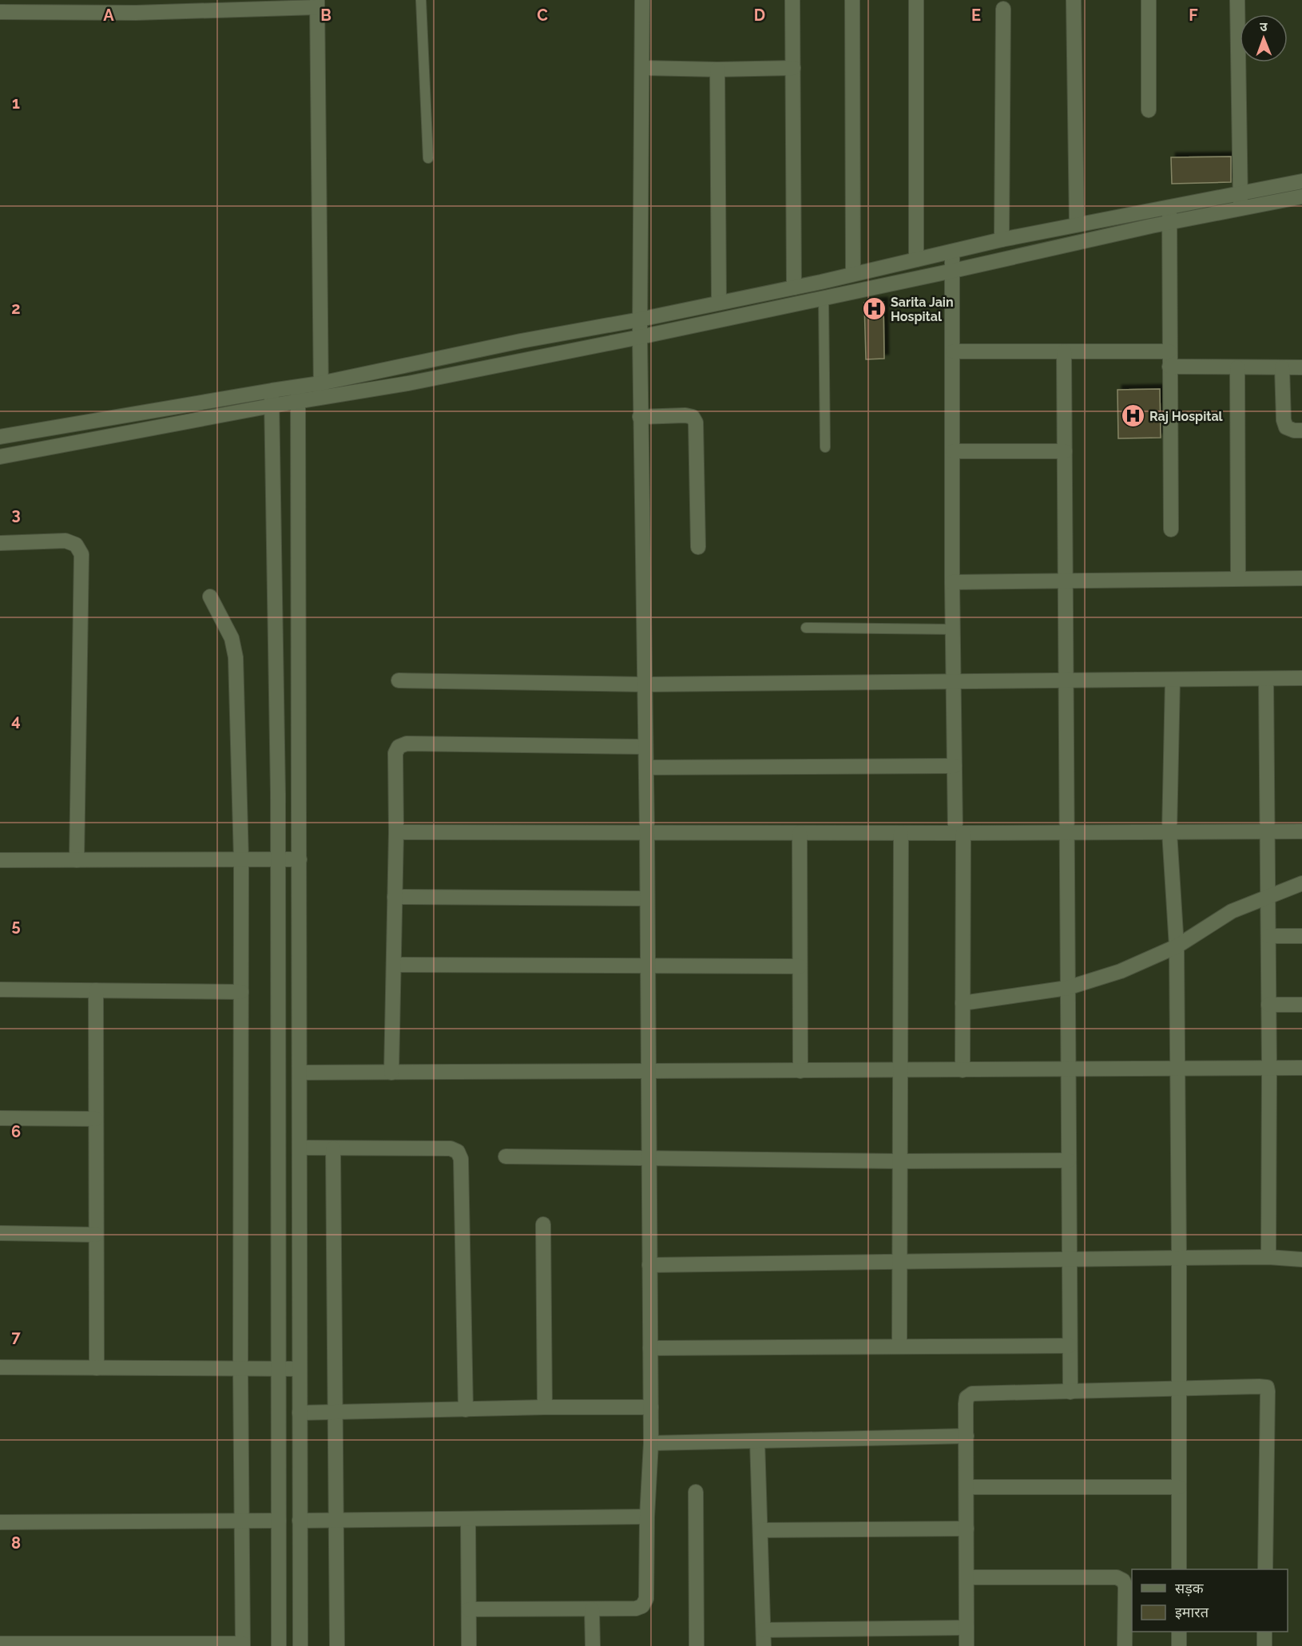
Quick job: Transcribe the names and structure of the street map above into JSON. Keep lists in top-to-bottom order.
{
  "places": {
    "hospital": ["Sarita Jain Hospital", "Raj Hospital"]
  },
  "legend": ["सड़क", "इमारत"],
  "north": "top",
  "grid": {
    "columns": [
      "A",
      "B",
      "C",
      "D",
      "E",
      "F"
    ],
    "rows": [
      "1",
      "2",
      "3",
      "4",
      "5",
      "6",
      "7",
      "8"
    ]
  }
}
